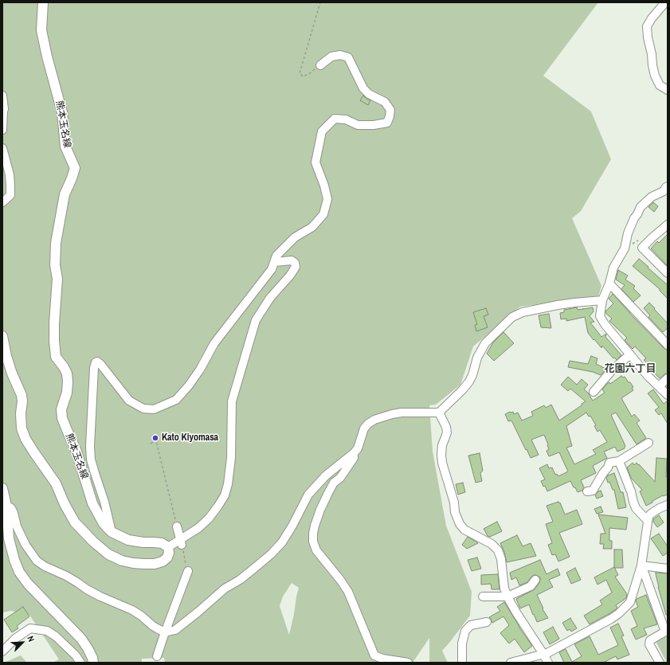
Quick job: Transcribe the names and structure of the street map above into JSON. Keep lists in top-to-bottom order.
{
  "streets": {
    "main road": ["熊本玉名線"]
  },
  "districts": ["花園六丁目"],
  "places": ["Kato Kiyomasa"],
  "north": "top right"
}
